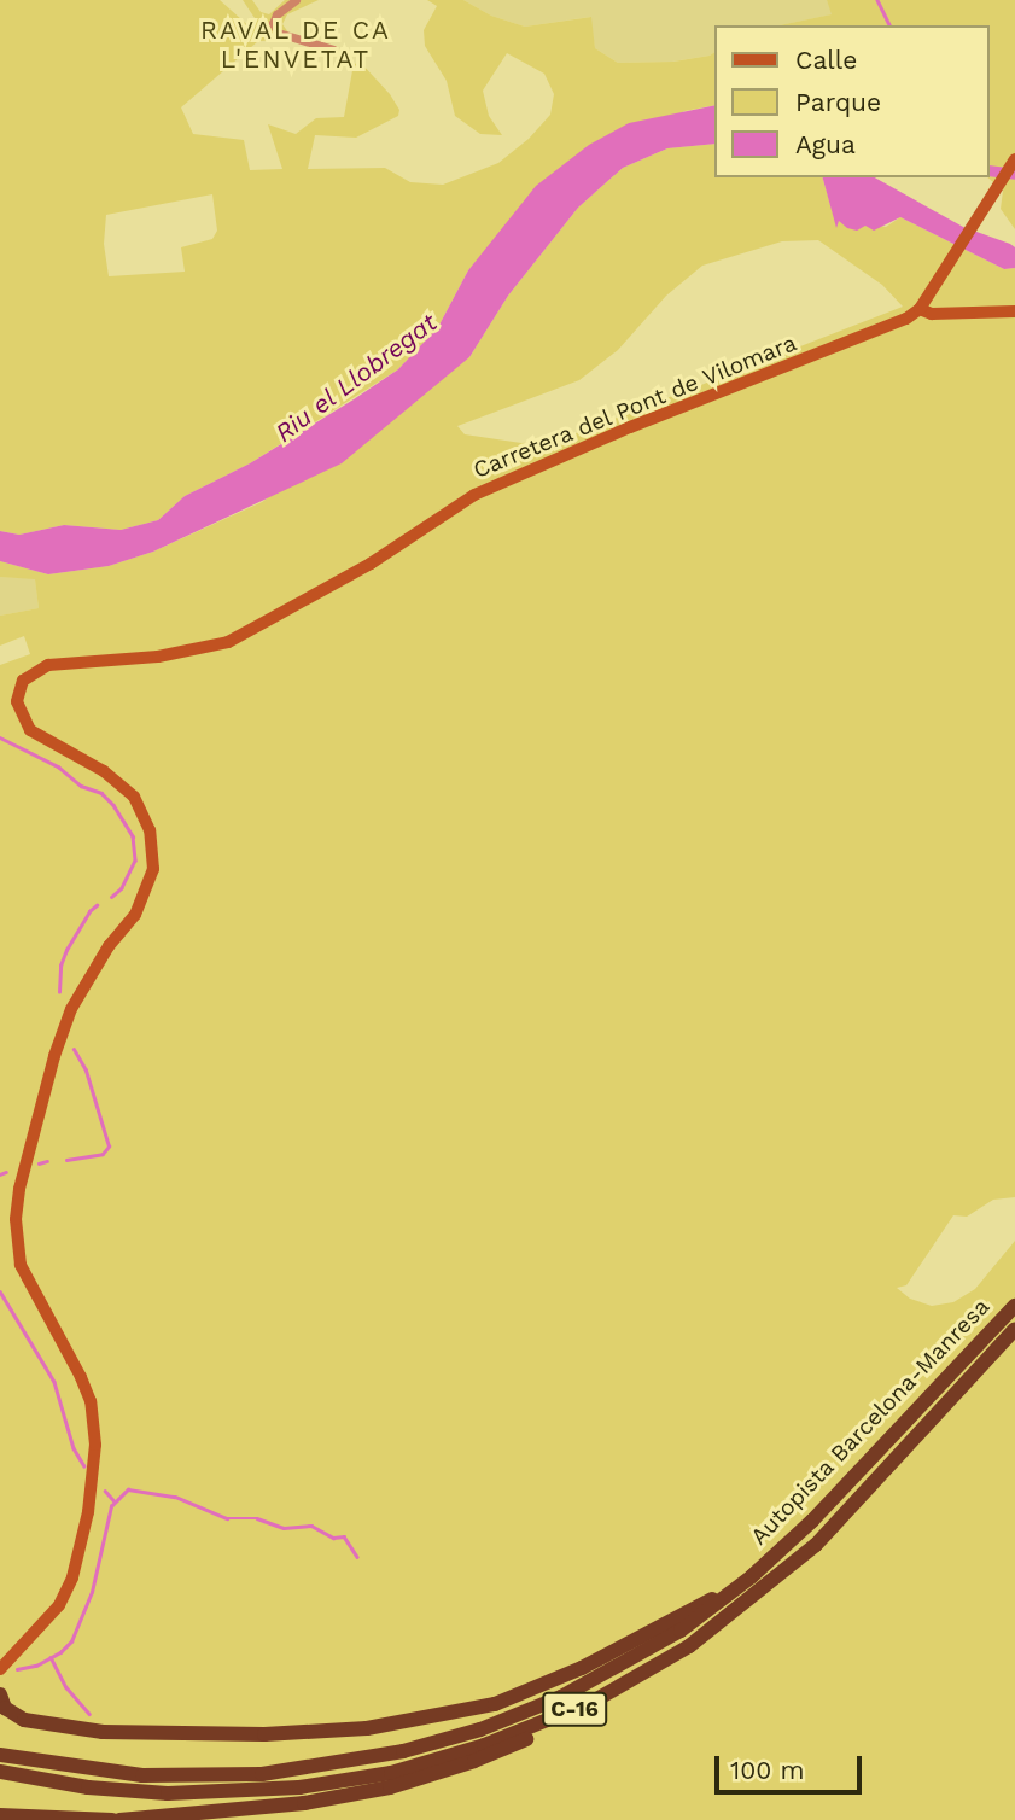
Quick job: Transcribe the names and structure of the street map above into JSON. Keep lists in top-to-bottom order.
{
  "streets": {
    "highway": ["Autopista Barcelona-Manresa", "C-16"],
    "street": ["Carretera del Pont de Vilomara"]
  },
  "districts": ["RAVAL DE CA L'ENVETAT"],
  "water": ["Riu el Llobregat"],
  "legend": ["Calle", "Parque", "Agua"],
  "scale_bar": "100 m"
}
